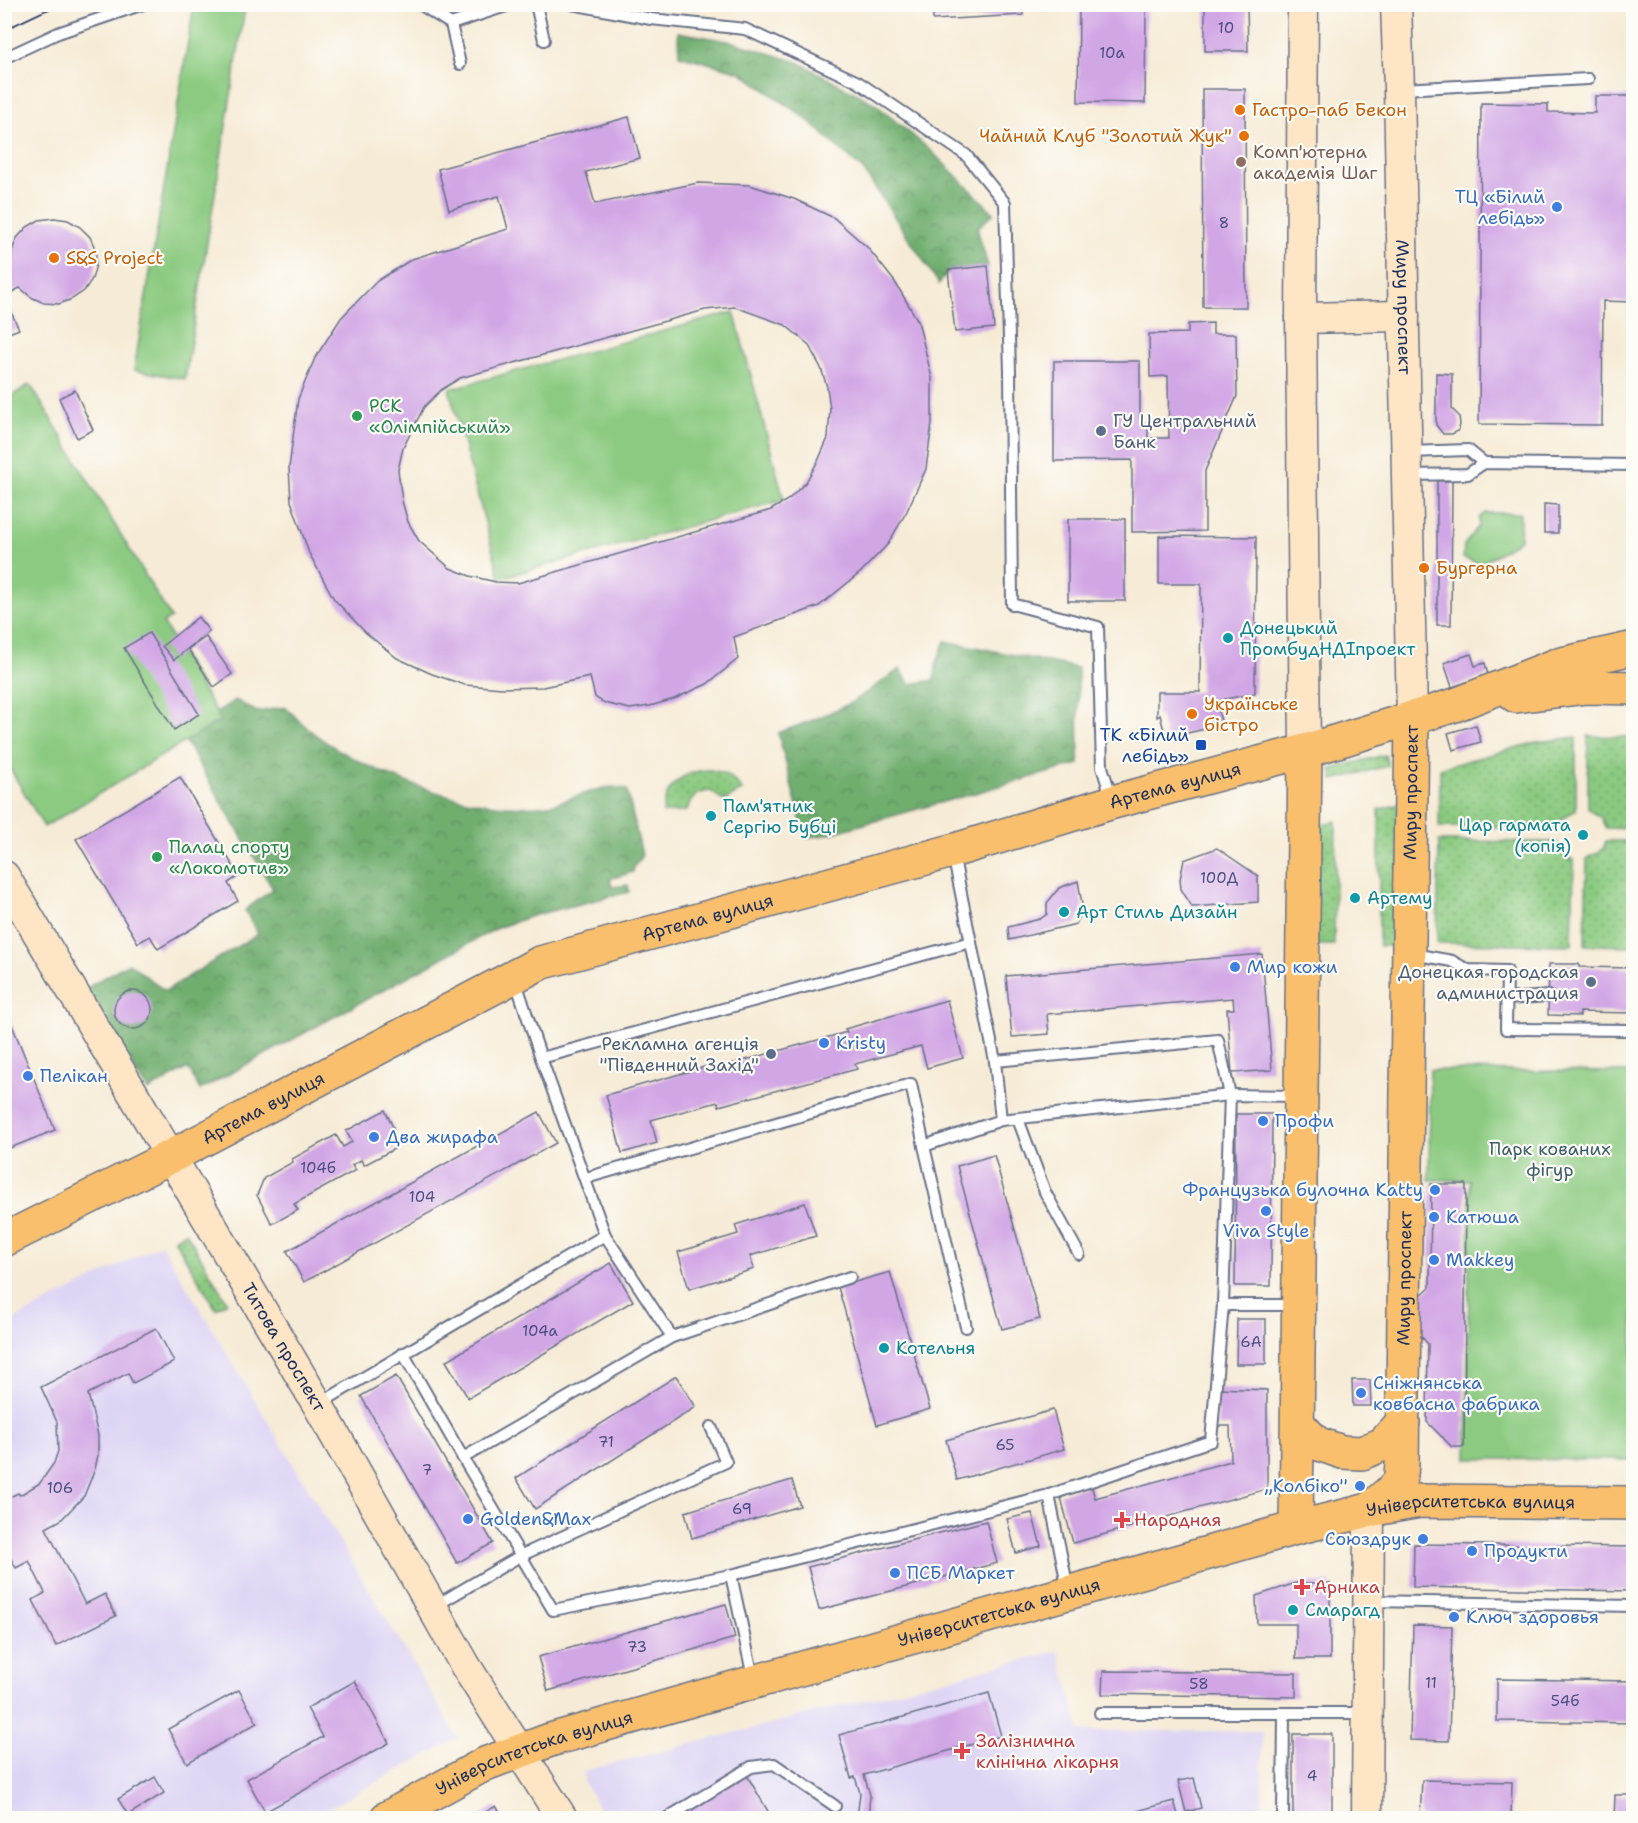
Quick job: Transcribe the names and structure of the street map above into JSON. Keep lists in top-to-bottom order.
{
  "streets": {
    "main road": [
      "Миру проспект",
      "Артема вулиця",
      "Титова проспект",
      "Університетська вулиця"
    ]
  },
  "crossings": [
    ["Миру проспект", "Артема вулиця"],
    ["Миру проспект", "Університетська вулиця"],
    ["Артема вулиця", "Титова проспект"],
    ["Титова проспект", "Університетська вулиця"]
  ],
  "parks": ["Парк кованих фігур"],
  "places": {
    "other": [
      "Гастро-паб Бекон",
      "Чайний Клуб \"Золотий Жук\"",
      "Комп'ютерна академія Шаг",
      "ТЦ «Білий лебідь»",
      "S&S Project",
      "РСК «Олімпійський»",
      "ГУ Центральний Банк",
      "Бургерна",
      "Донецький ПромбудНДІпроект",
      "Українське бістро",
      "Пам'ятник Сергію Бубці",
      "Цар гармата (копія)",
      "Палац спорту «Локомотив»",
      "Артему",
      "Арт Стиль Дизайн",
      "Мир кожи",
      "Донецкая городская администрация",
      "Kristy",
      "Рекламна агенція \"Південний Захід\"",
      "Пелікан",
      "Профи",
      "Два жирафа",
      "Французька булочна Katty",
      "Viva Style",
      "Катюша",
      "Makkey",
      "Котельня",
      "Сніжнянська ковбасна фабрика",
      ",,Колбіко''",
      "Golden&Max",
      "Союздрук",
      "Продукти",
      "ПСБ Маркет",
      "Смарагд",
      "Ключ здоровья"
    ],
    "transit": ["ТК «Білий лебідь»"],
    "health": ["Народная", "Арника", "Залізнична клінічна лікарня"]
  },
  "house_numbers": [
    "10",
    "10а",
    "8",
    "100Д",
    "104б",
    "104",
    "104а",
    "6А",
    "71",
    "65",
    "7",
    "106",
    "69",
    "73",
    "11",
    "58",
    "54б",
    "4"
  ]
}
